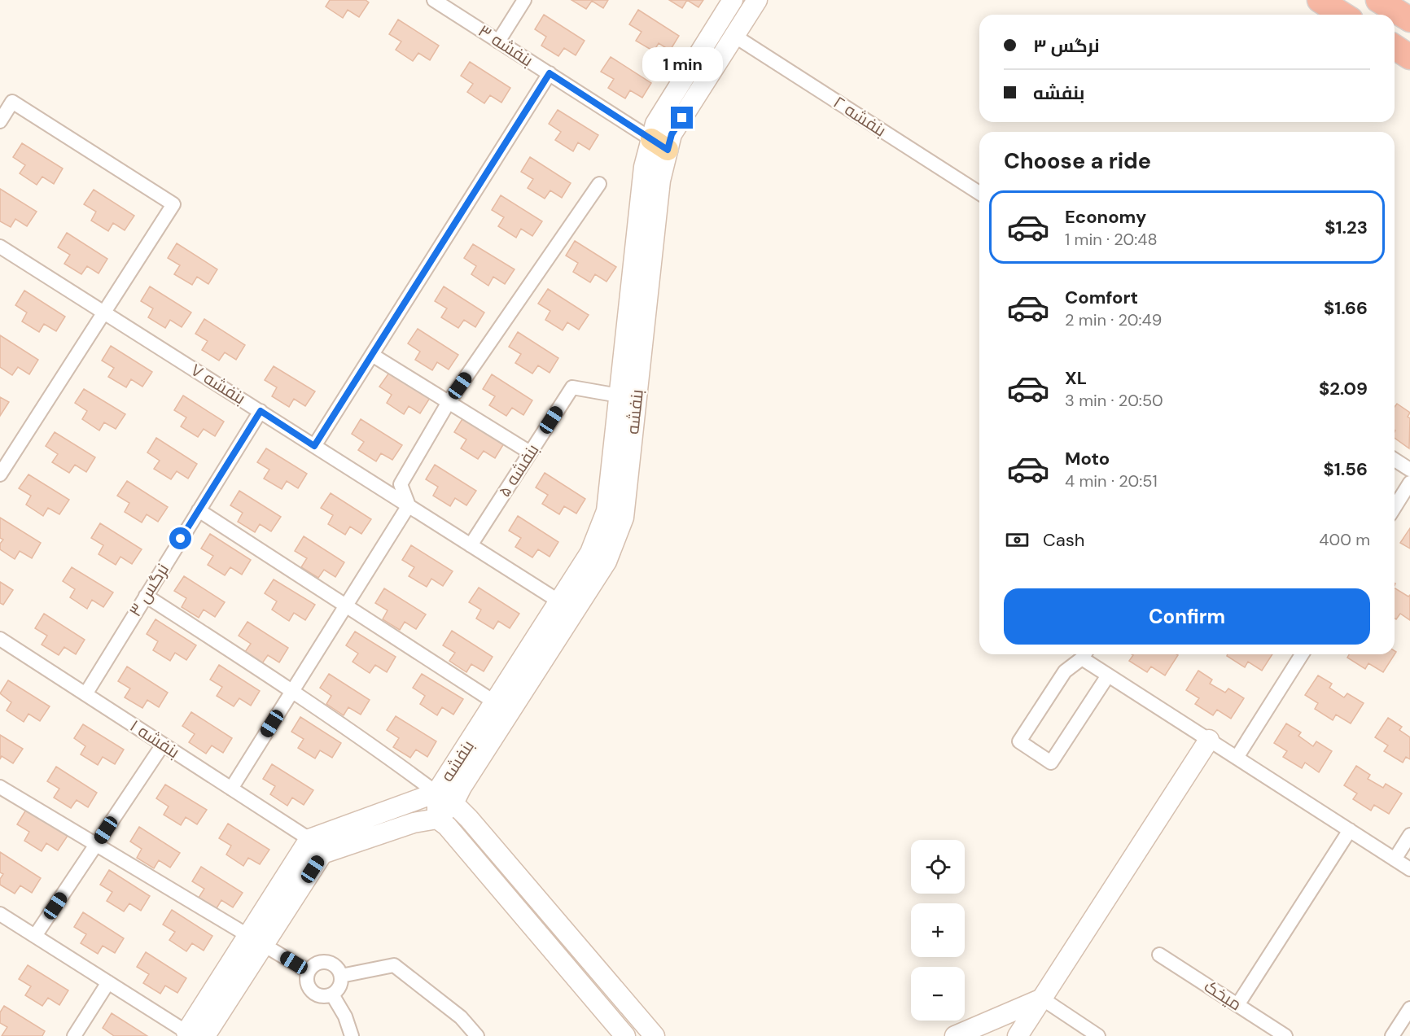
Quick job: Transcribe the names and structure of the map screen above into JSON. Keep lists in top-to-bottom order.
{
  "streets": {
    "street": [
      "بنفشه ۳",
      "بنفشه ۲",
      "بنفشه ۷",
      "بنفشه",
      "بنفشه ۵",
      "نرگس ۳",
      "بنفشه ۱",
      "میخک"
    ]
  },
  "crossings": [
    ["بنفشه ۳", "بنفشه"],
    ["بنفشه ۲", "بنفشه"],
    ["بنفشه ۷", "بنفشه"],
    ["بنفشه ۷", "بنفشه ۵"],
    ["بنفشه ۷", "نرگس ۳"],
    ["بنفشه", "بنفشه ۵"],
    ["نرگس ۳", "بنفشه ۱"]
  ],
  "page": {
    "banner": ["نرگس ۳", "بنفشه"],
    "bubble": "1 min",
    "heading": "Choose a ride",
    "list": [
      {
        "name": "Economy",
        "note": "1 min · 20:48",
        "value": "$1.23"
      },
      {
        "name": "Comfort",
        "note": "2 min · 20:49",
        "value": "$1.66"
      },
      {
        "name": "XL",
        "note": "3 min · 20:50",
        "value": "$2.09"
      },
      {
        "name": "Moto",
        "note": "4 min · 20:51",
        "value": "$1.56"
      }
    ],
    "pay": ["Cash", "400 m"],
    "buttons": "Confirm",
    "map_buttons": ["+", "−"]
  }
}
